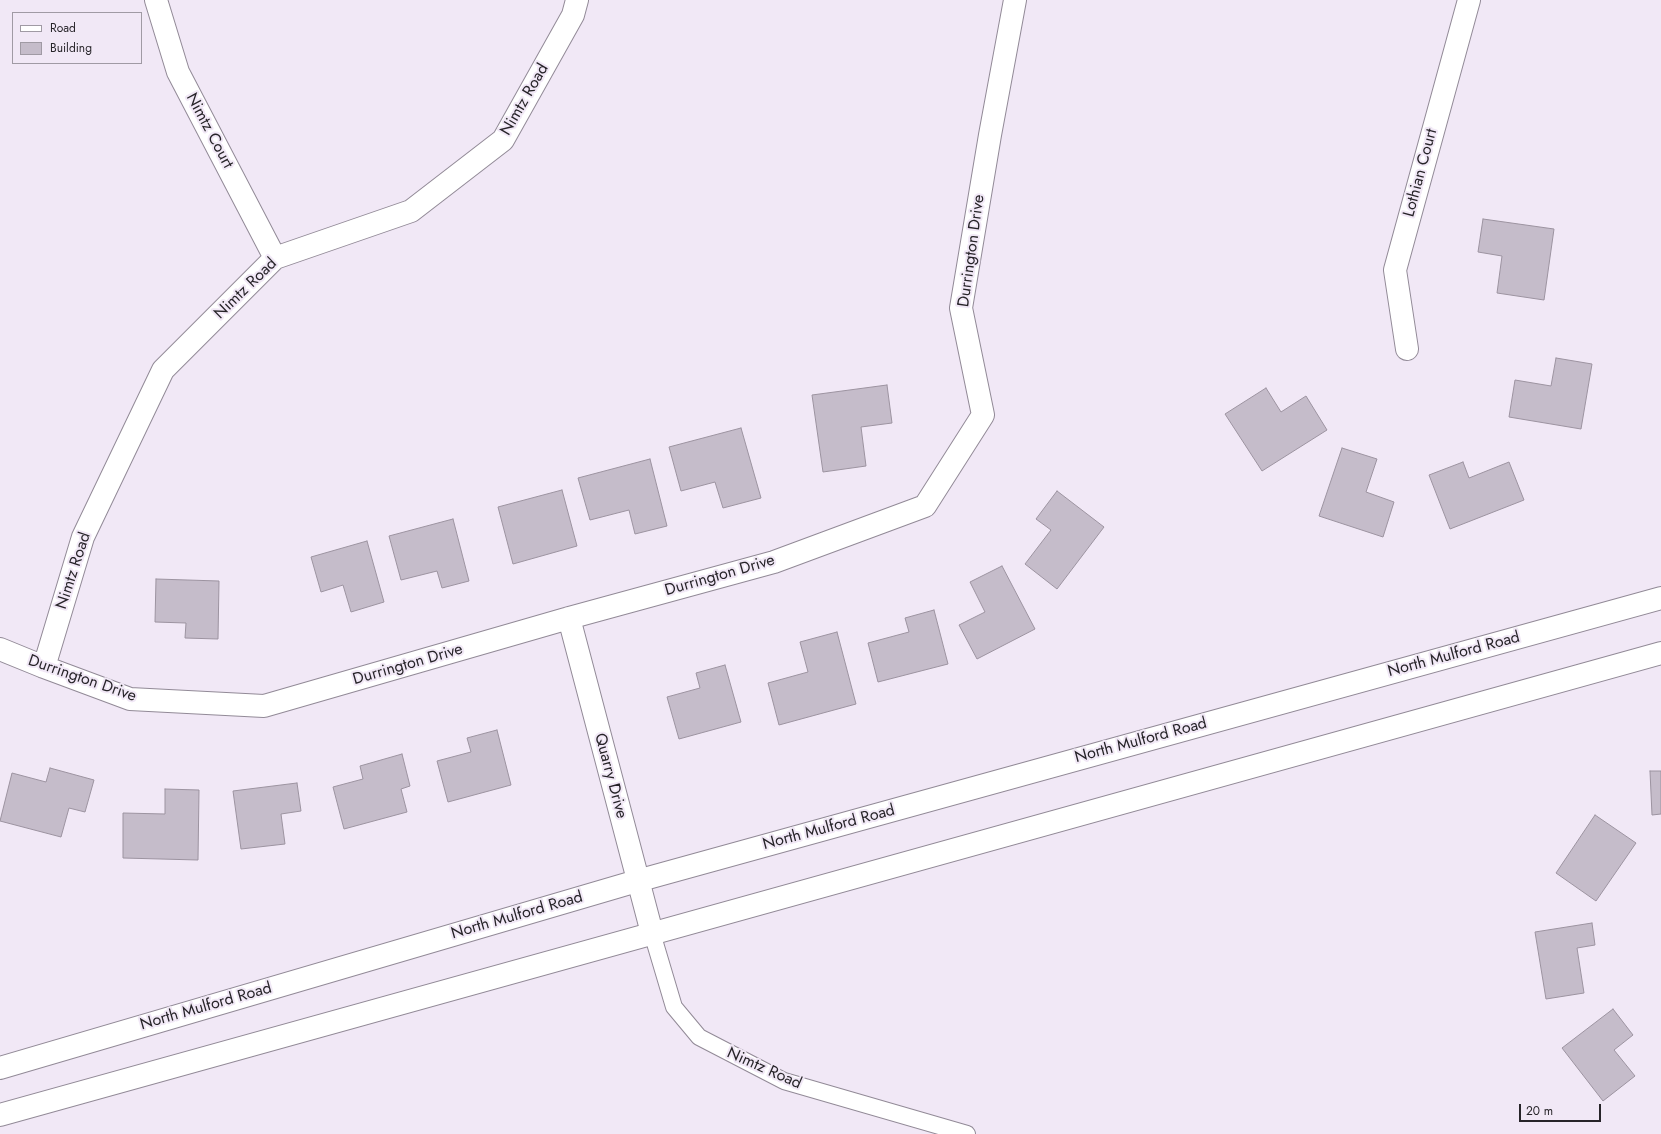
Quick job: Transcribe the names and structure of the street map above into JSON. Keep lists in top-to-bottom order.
{
  "streets": {
    "street": [
      "Nimtz Road",
      "Nimtz Court",
      "Lothian Court",
      "Durrington Drive",
      "North Mulford Road",
      "Quarry Drive"
    ]
  },
  "crossings": [
    ["Nimtz Road", "Nimtz Court"],
    ["Nimtz Road", "Durrington Drive"],
    ["Nimtz Road", "Quarry Drive"],
    ["Durrington Drive", "Quarry Drive"],
    ["North Mulford Road", "Quarry Drive"]
  ],
  "legend": ["Road", "Building"],
  "scale_bar": "20 m"
}
